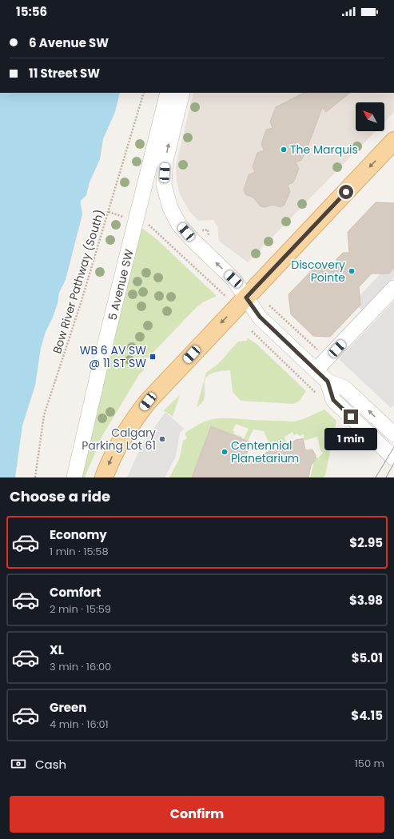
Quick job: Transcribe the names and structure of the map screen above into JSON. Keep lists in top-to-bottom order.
{
  "streets": {
    "street": ["5 Avenue SW"],
    "path": ["Bow River Pathway (South)"]
  },
  "places": {
    "other": [
      "The Marquis",
      "Discovery Pointe",
      "Calgary Parking Lot 61",
      "Centennial Planetarium"
    ],
    "transit": ["WB 6 AV SW @ 11 ST SW"]
  },
  "north": "top left",
  "page": {
    "status": "15:56",
    "banner": ["6 Avenue SW", "11 Street SW"],
    "bubble": "1 min",
    "heading": "Choose a ride",
    "list": [
      {
        "name": "Economy",
        "note": "1 min · 15:58",
        "value": "$2.95"
      },
      {
        "name": "Comfort",
        "note": "2 min · 15:59",
        "value": "$3.98"
      },
      {
        "name": "XL",
        "note": "3 min · 16:00",
        "value": "$5.01"
      },
      {
        "name": "Green",
        "note": "4 min · 16:01",
        "value": "$4.15"
      }
    ],
    "pay": ["Cash", "150 m"],
    "buttons": "Confirm"
  }
}
